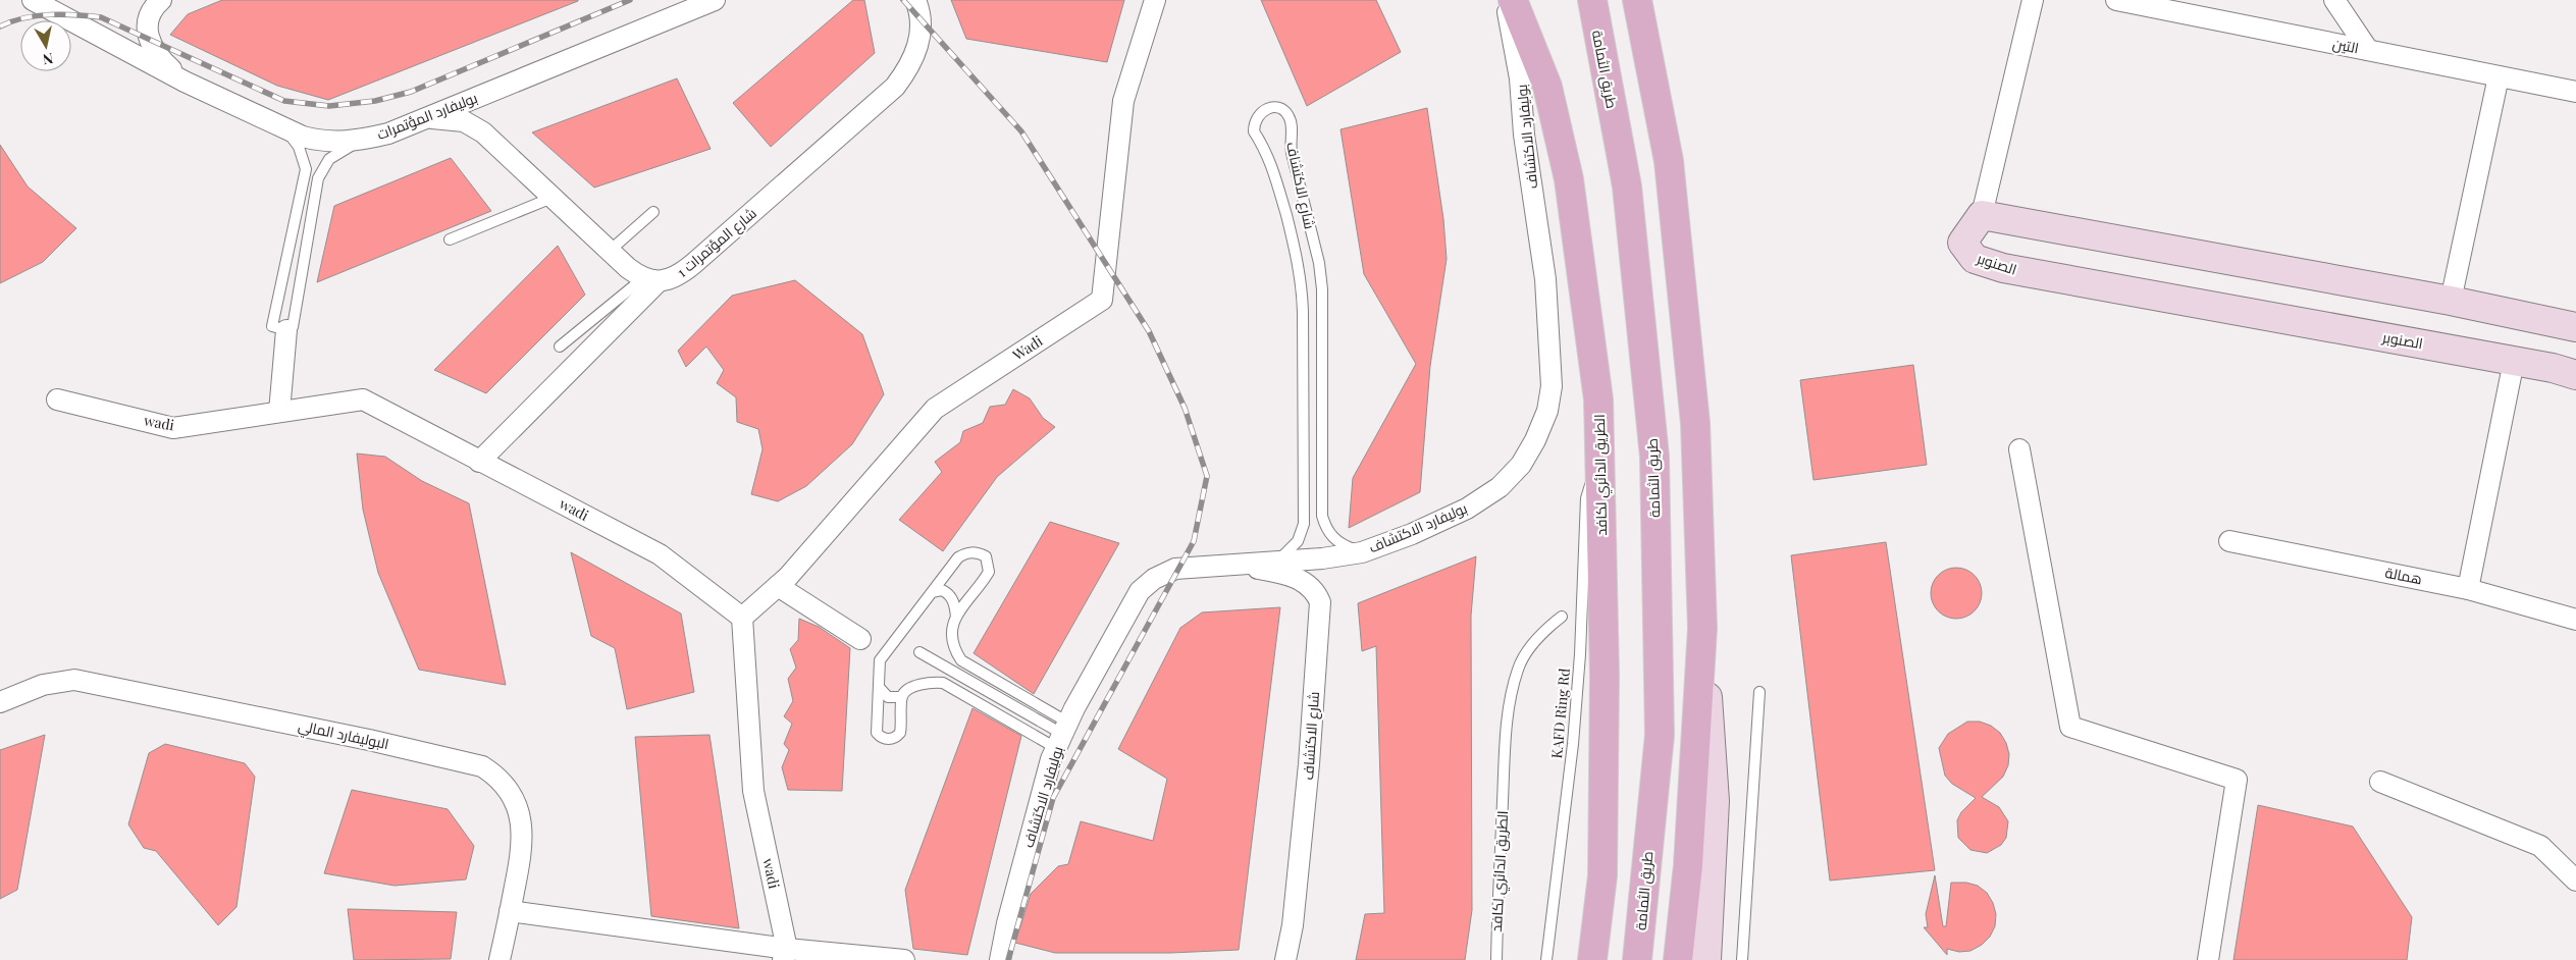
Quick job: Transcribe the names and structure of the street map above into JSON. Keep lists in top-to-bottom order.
{
  "streets": {
    "main road": ["طريق الثمامة", "الطريق الدائري لكافد"],
    "street": [
      "التين",
      "بوليفارد المؤتمرات",
      "بوليفارد الاكتشاف",
      "شارع الاكتشاف",
      "شارع المؤتمرات 1",
      "الصنوبر",
      "Wadi",
      "wadi",
      "همالة",
      "البوليفارد المالي"
    ],
    "lane": ["KAFD Ring Rd"]
  },
  "crossings": [
    ["بوليفارد الاكتشاف", "شارع الاكتشاف"],
    ["Wadi", "wadi"],
    ["الطريق الدائري لكافد", "KAFD Ring Rd"]
  ],
  "north": "bottom"
}
